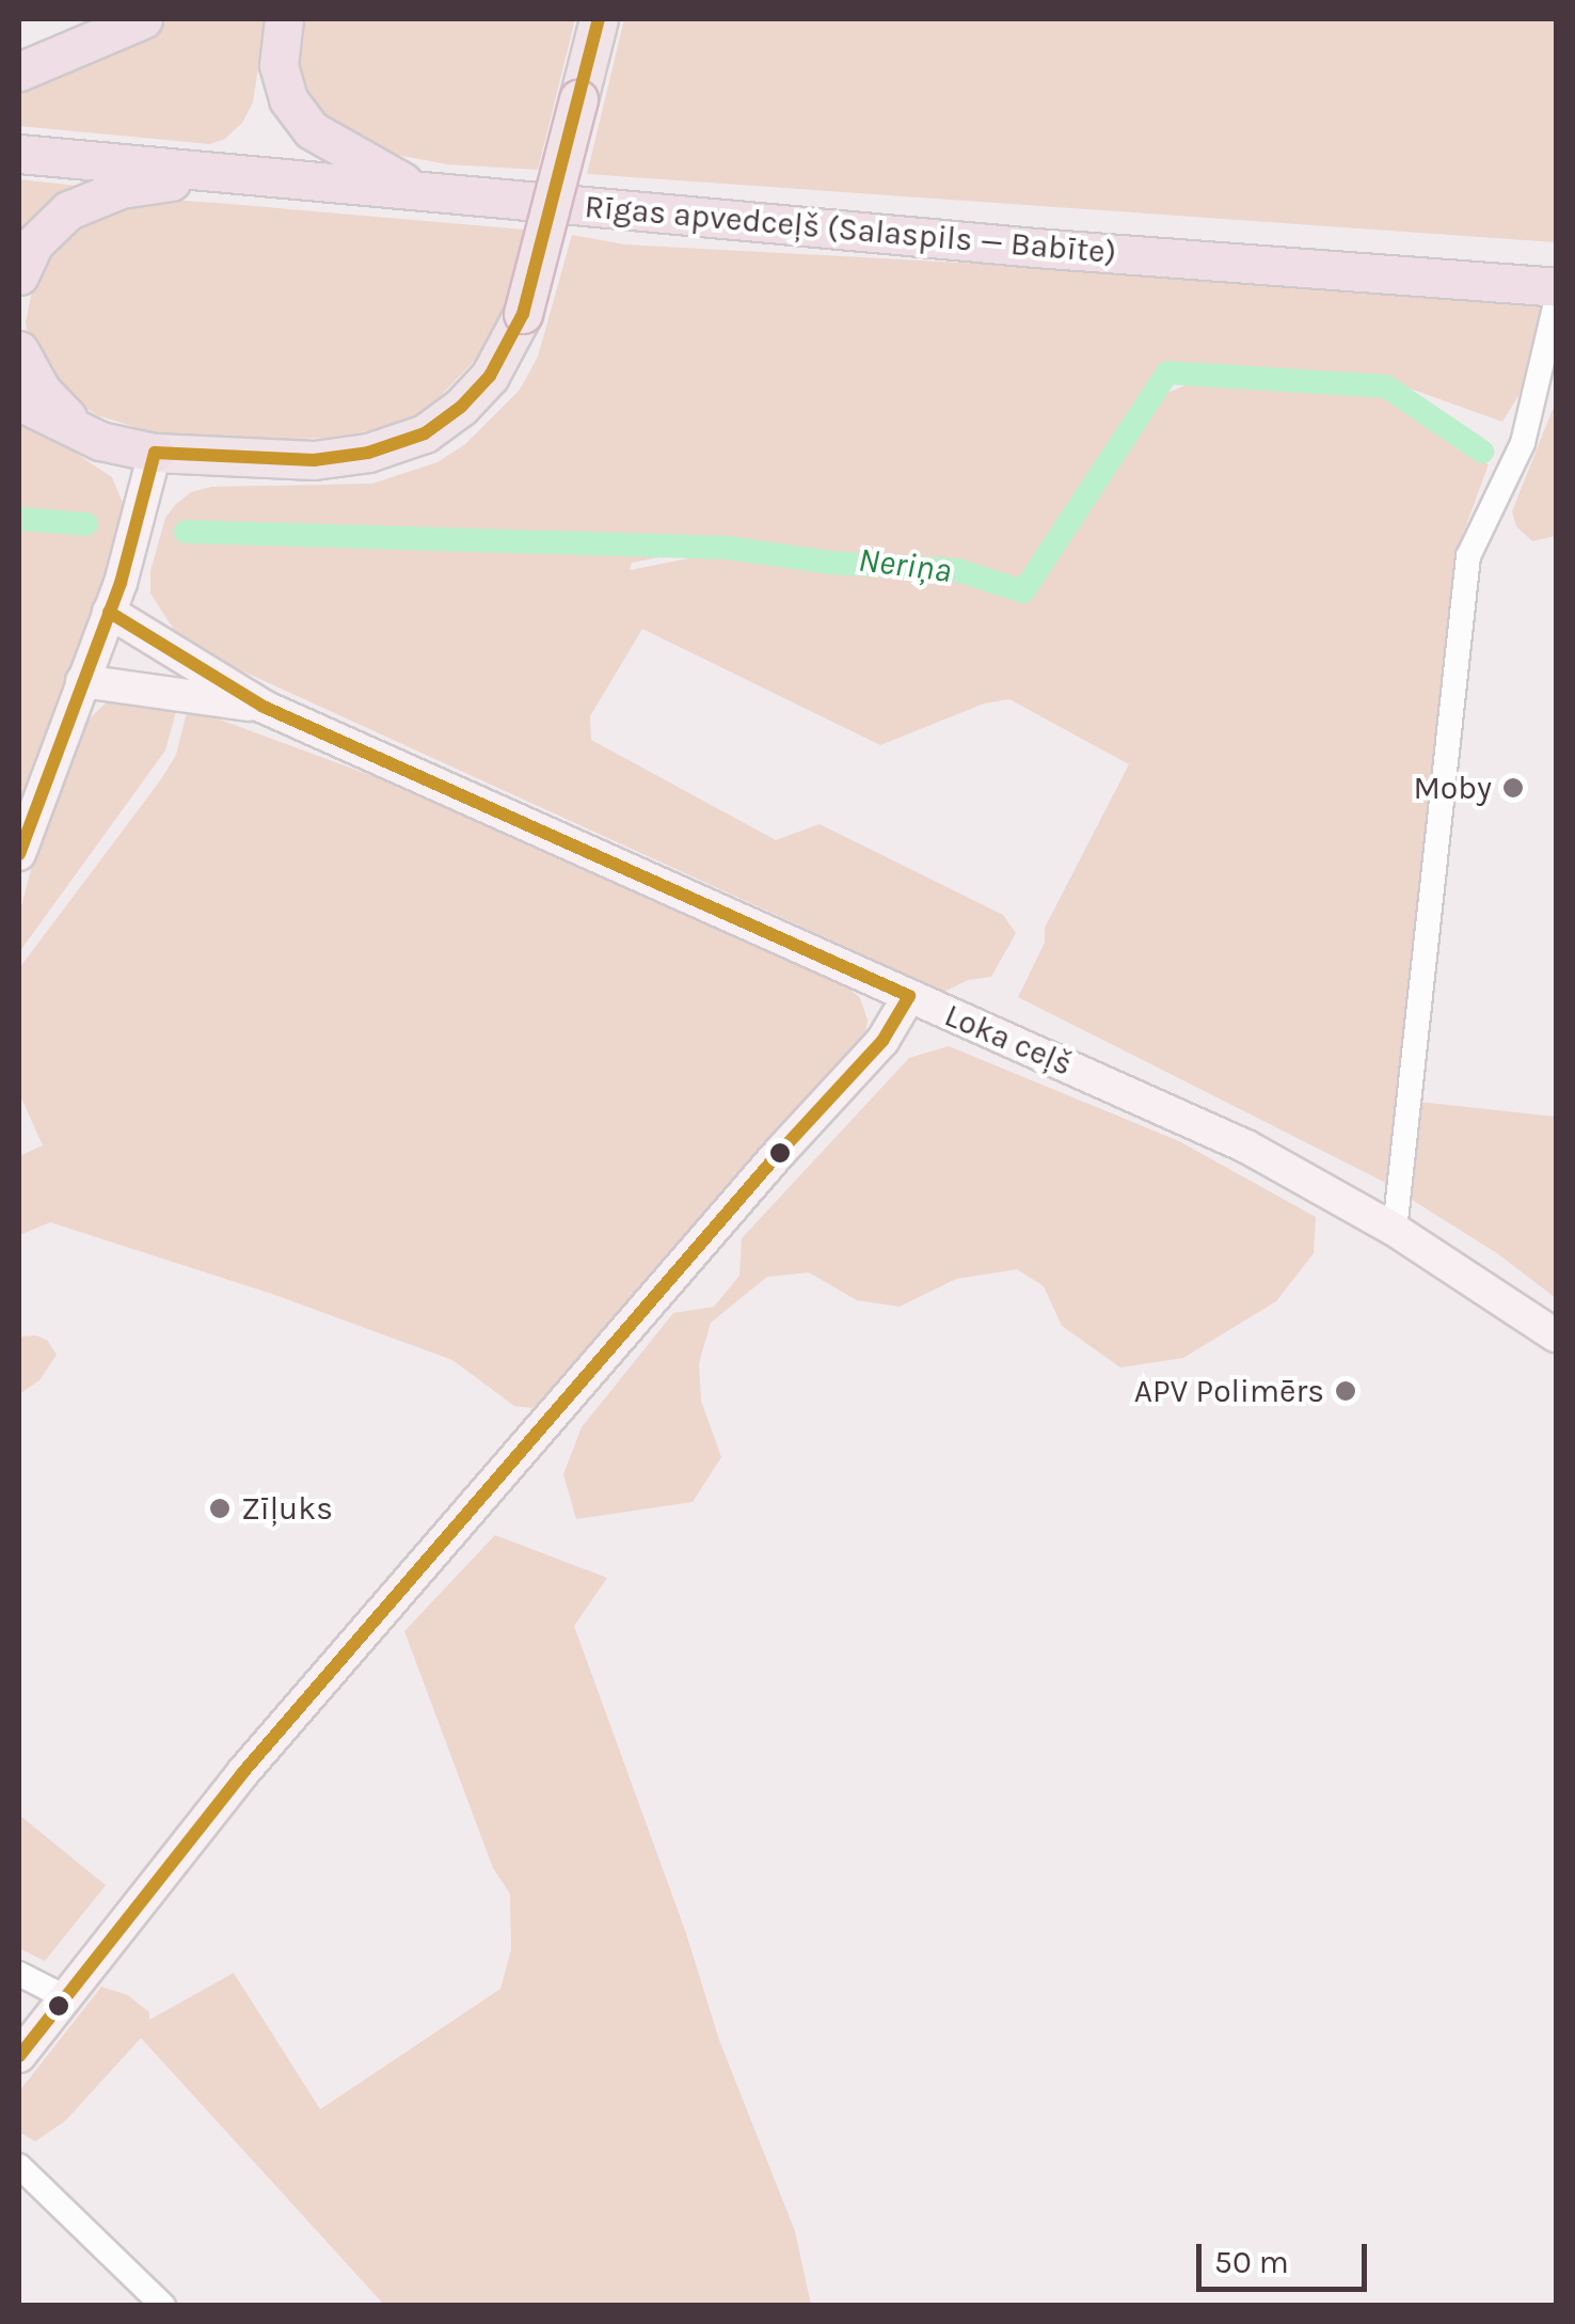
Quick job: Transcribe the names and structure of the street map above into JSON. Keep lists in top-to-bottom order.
{
  "streets": {
    "highway": ["Rīgas apvedceļš (Salaspils — Babīte)"],
    "main road": ["Loka ceļš"]
  },
  "water": ["Neriņa"],
  "places": ["Moby", "APV Polimērs", "Zīļuks"],
  "scale_bar": "50 m"
}
